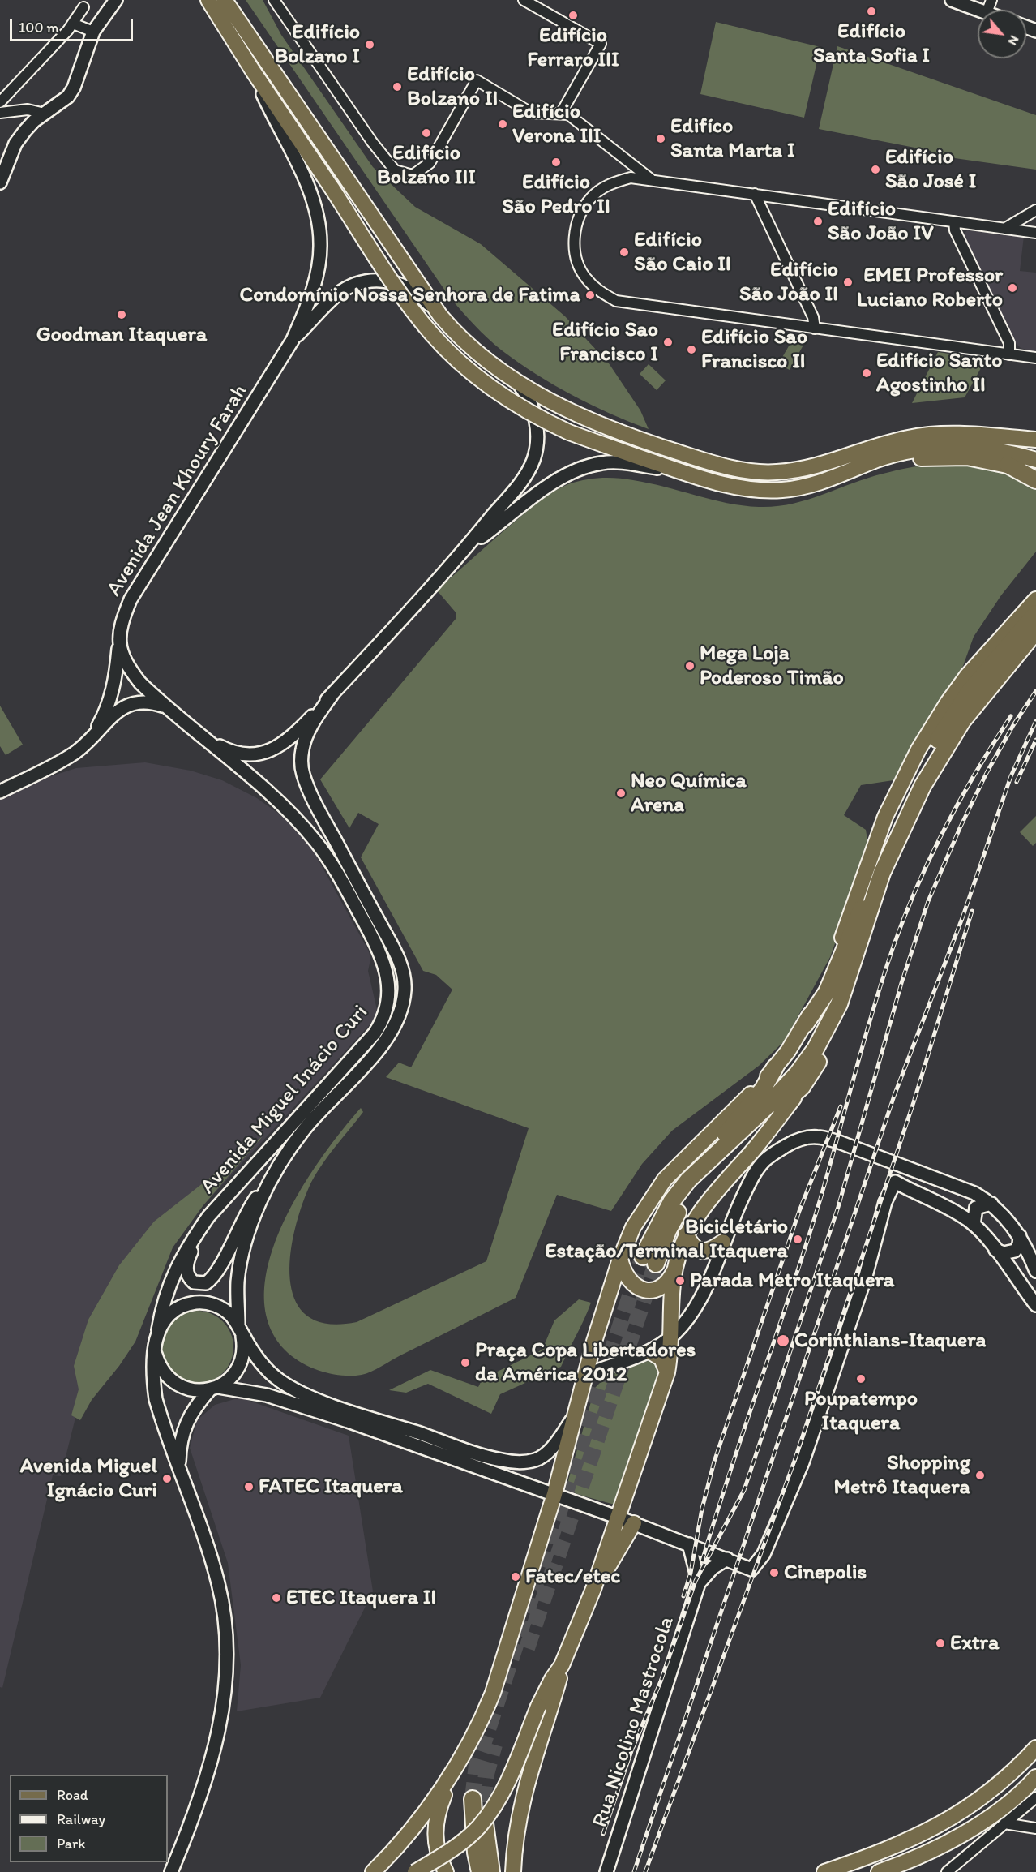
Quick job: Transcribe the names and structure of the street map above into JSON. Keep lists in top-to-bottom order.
{
  "streets": {
    "street": ["Avenida Jean Khoury Farah", "Avenida Miguel Inácio Curi", "Rua Nicolino Mastrocola"]
  },
  "crossings": [
    ["Avenida Jean Khoury Farah", "Avenida Miguel Inácio Curi"]
  ],
  "places": [
    "Edifício Santa Sofia I",
    "Edifício Ferraro III",
    "Edifício Bolzano I",
    "Edifício Bolzano II",
    "Edifício Verona III",
    "Edifício Bolzano III",
    "Edifíco Santa Marta I",
    "Edifício São Pedro II",
    "Edifício São José I",
    "Edifício São João IV",
    "Edifício São Caio II",
    "Edifício São João II",
    "EMEI Professor Luciano Roberto",
    "Condomínio Nossa Senhora de Fatima",
    "Goodman Itaquera",
    "Edifício Sao Francisco I",
    "Edifício Sao Francisco II",
    "Edifício Santo Agostinho II",
    "Mega Loja Poderoso Timão",
    "Neo Química Arena",
    "Bicicletário Estação/Terminal Itaquera",
    "Parada Metro Itaquera",
    "Corinthians-Itaquera",
    "Praça Copa Libertadores da América 2012",
    "Poupatempo Itaquera",
    "Shopping Metrô Itaquera",
    "Avenida Miguel Ignácio Curi",
    "FATEC Itaquera",
    "Cinepolis",
    "Fatec/etec",
    "ETEC Itaquera II",
    "Extra"
  ],
  "legend": ["Road", "Railway", "Park"],
  "scale_bar": "100 m",
  "north": "bottom right"
}
